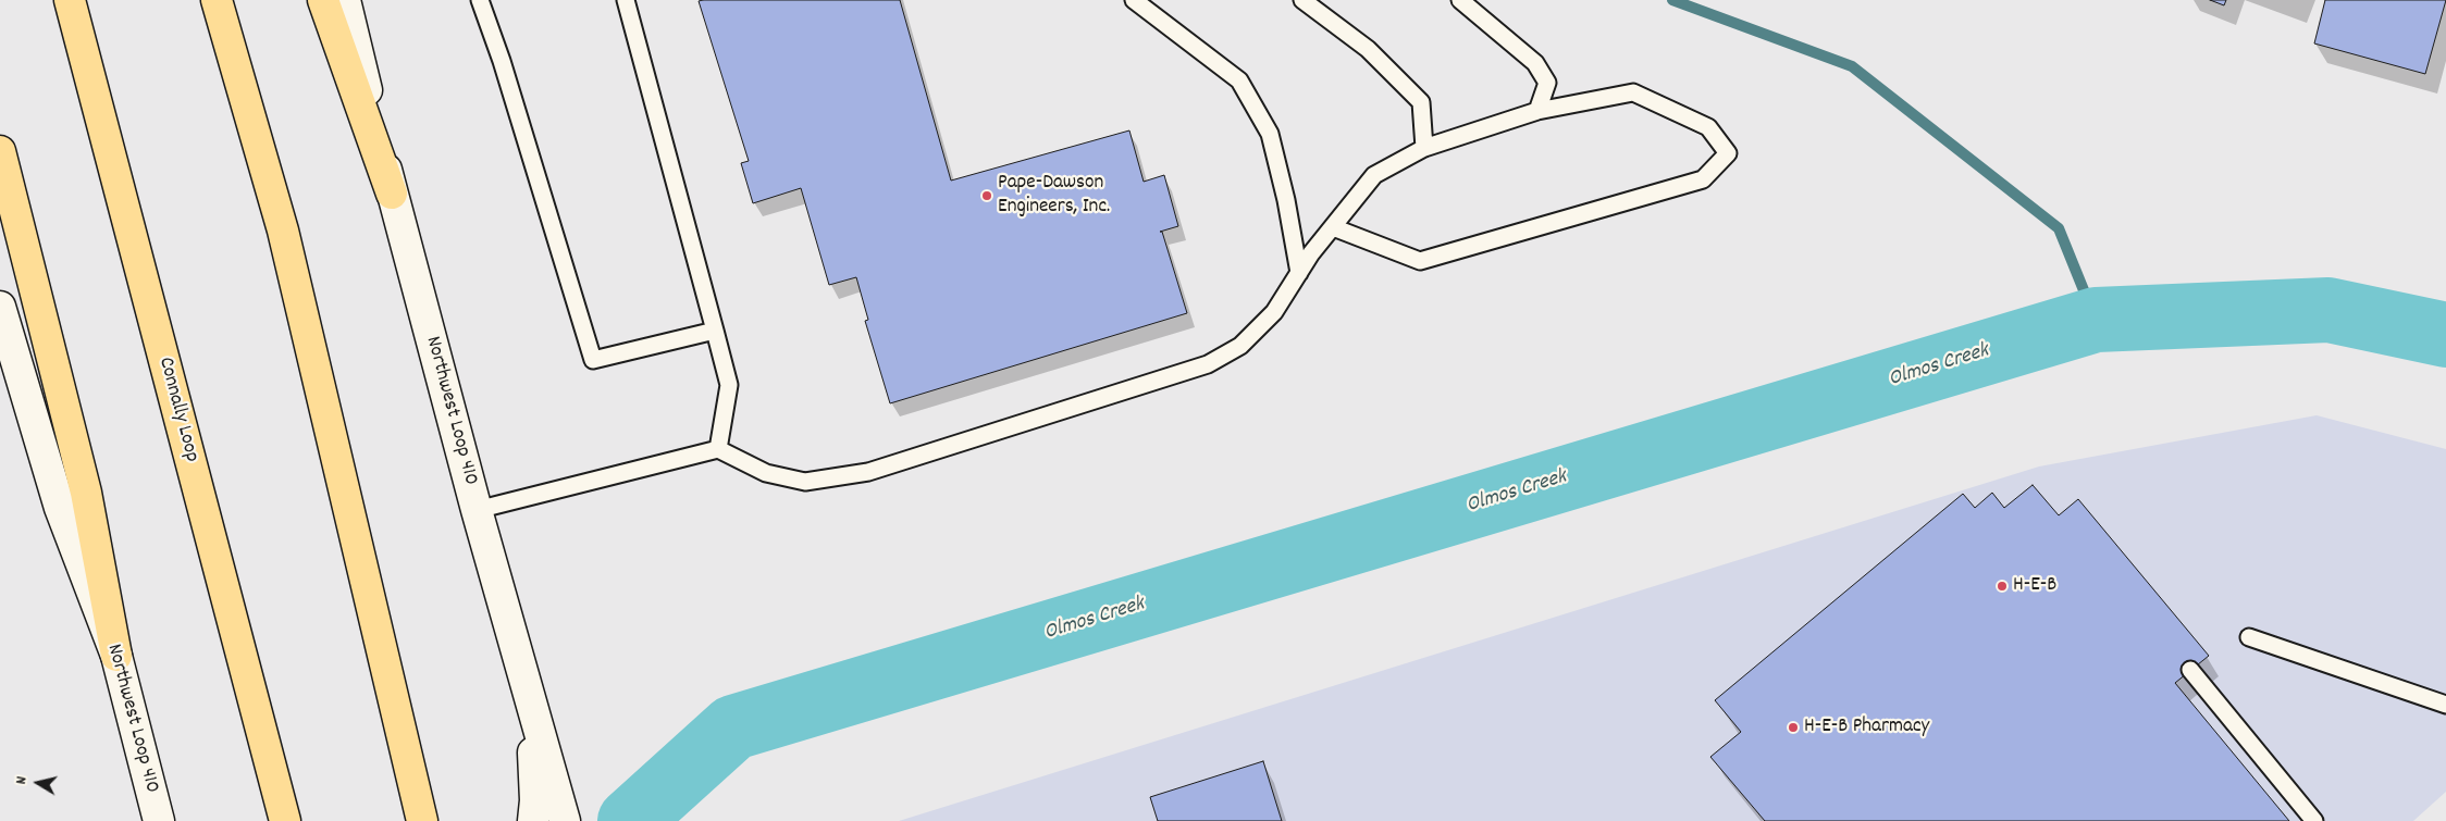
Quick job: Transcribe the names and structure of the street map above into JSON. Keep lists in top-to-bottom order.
{
  "streets": {
    "highway": ["Connally Loop"],
    "main road": ["Northwest Loop 410"]
  },
  "water": ["Olmos Creek"],
  "places": ["Pape-Dawson Engineers, Inc.", "H-E-B", "H-E-B Pharmacy"],
  "north": "left"
}
